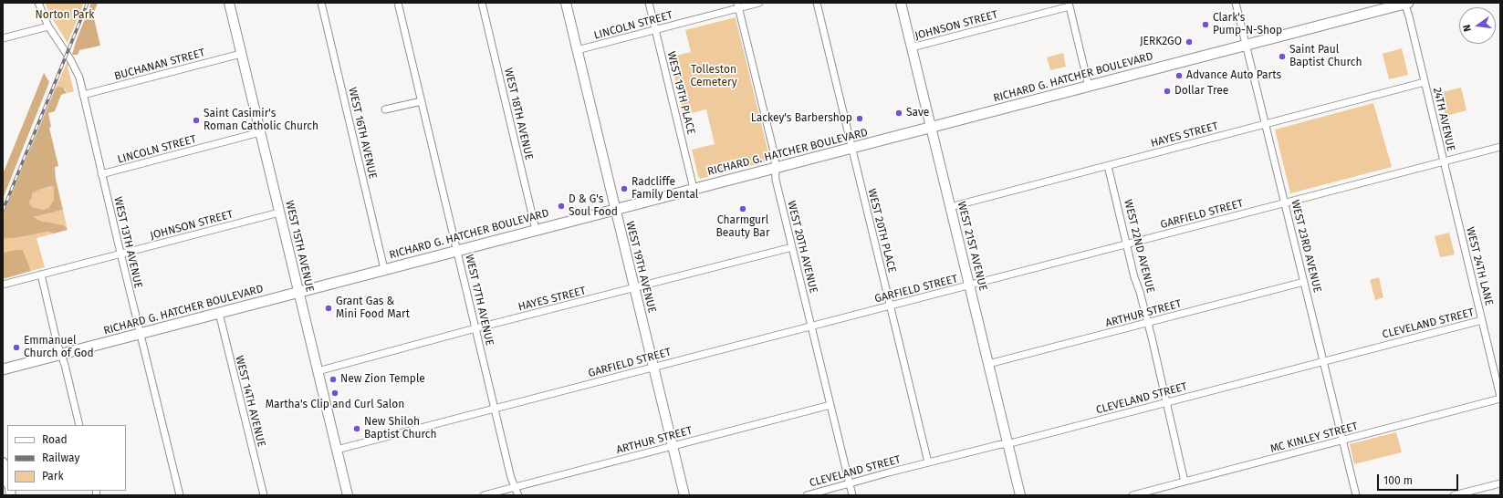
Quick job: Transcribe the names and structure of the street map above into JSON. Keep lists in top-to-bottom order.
{
  "streets": {
    "main road": ["RICHARD G. HATCHER BOULEVARD"],
    "street": [
      "LINCOLN STREET",
      "JOHNSON STREET",
      "BUCHANAN STREET",
      "WEST 19TH PLACE",
      "WEST 18TH AVENUE",
      "24TH AVENUE",
      "WEST 16TH AVENUE",
      "HAYES STREET",
      "GARFIELD STREET",
      "WEST 20TH PLACE",
      "WEST 13TH AVENUE",
      "WEST 15TH AVENUE",
      "WEST 21ST AVENUE",
      "WEST 22ND AVENUE",
      "WEST 23RD AVENUE",
      "WEST 20TH AVENUE",
      "WEST 24TH LANE",
      "WEST 19TH AVENUE",
      "WEST 17TH AVENUE",
      "ARTHUR STREET",
      "CLEVELAND STREET",
      "WEST 14TH AVENUE",
      "MC KINLEY STREET"
    ]
  },
  "crossings": [
    ["LINCOLN STREET", "WEST 19TH PLACE"],
    ["LINCOLN STREET", "WEST 13TH AVENUE"],
    ["LINCOLN STREET", "WEST 15TH AVENUE"],
    ["LINCOLN STREET", "WEST 20TH AVENUE"],
    ["LINCOLN STREET", "WEST 19TH AVENUE"],
    ["JOHNSON STREET", "WEST 13TH AVENUE"],
    ["JOHNSON STREET", "WEST 15TH AVENUE"],
    ["JOHNSON STREET", "WEST 21ST AVENUE"],
    ["BUCHANAN STREET", "WEST 13TH AVENUE"],
    ["BUCHANAN STREET", "WEST 15TH AVENUE"],
    ["RICHARD G. HATCHER BOULEVARD", "WEST 19TH PLACE"],
    ["RICHARD G. HATCHER BOULEVARD", "WEST 18TH AVENUE"],
    ["RICHARD G. HATCHER BOULEVARD", "24TH AVENUE"],
    ["RICHARD G. HATCHER BOULEVARD", "WEST 16TH AVENUE"],
    ["RICHARD G. HATCHER BOULEVARD", "WEST 20TH PLACE"],
    ["RICHARD G. HATCHER BOULEVARD", "WEST 13TH AVENUE"],
    ["RICHARD G. HATCHER BOULEVARD", "WEST 15TH AVENUE"],
    ["RICHARD G. HATCHER BOULEVARD", "WEST 21ST AVENUE"],
    ["RICHARD G. HATCHER BOULEVARD", "WEST 23RD AVENUE"],
    ["RICHARD G. HATCHER BOULEVARD", "WEST 20TH AVENUE"],
    ["RICHARD G. HATCHER BOULEVARD", "WEST 19TH AVENUE"],
    ["RICHARD G. HATCHER BOULEVARD", "WEST 17TH AVENUE"],
    ["RICHARD G. HATCHER BOULEVARD", "WEST 14TH AVENUE"],
    ["24TH AVENUE", "HAYES STREET"],
    ["24TH AVENUE", "GARFIELD STREET"],
    ["24TH AVENUE", "WEST 24TH LANE"],
    ["HAYES STREET", "WEST 15TH AVENUE"],
    ["HAYES STREET", "WEST 21ST AVENUE"],
    ["HAYES STREET", "WEST 22ND AVENUE"],
    ["HAYES STREET", "WEST 23RD AVENUE"],
    ["HAYES STREET", "WEST 20TH AVENUE"],
    ["HAYES STREET", "WEST 19TH AVENUE"],
    ["HAYES STREET", "WEST 17TH AVENUE"],
    ["GARFIELD STREET", "WEST 20TH PLACE"],
    ["GARFIELD STREET", "WEST 15TH AVENUE"],
    ["GARFIELD STREET", "WEST 21ST AVENUE"],
    ["GARFIELD STREET", "WEST 22ND AVENUE"],
    ["GARFIELD STREET", "WEST 23RD AVENUE"],
    ["GARFIELD STREET", "WEST 20TH AVENUE"],
    ["GARFIELD STREET", "WEST 24TH LANE"],
    ["GARFIELD STREET", "WEST 19TH AVENUE"],
    ["GARFIELD STREET", "WEST 17TH AVENUE"],
    ["WEST 20TH PLACE", "CLEVELAND STREET"],
    ["WEST 21ST AVENUE", "ARTHUR STREET"],
    ["WEST 21ST AVENUE", "CLEVELAND STREET"],
    ["WEST 22ND AVENUE", "ARTHUR STREET"],
    ["WEST 22ND AVENUE", "CLEVELAND STREET"],
    ["WEST 22ND AVENUE", "MC KINLEY STREET"],
    ["WEST 23RD AVENUE", "ARTHUR STREET"],
    ["WEST 23RD AVENUE", "CLEVELAND STREET"],
    ["WEST 23RD AVENUE", "MC KINLEY STREET"],
    ["WEST 20TH AVENUE", "ARTHUR STREET"],
    ["WEST 20TH AVENUE", "CLEVELAND STREET"],
    ["WEST 24TH LANE", "CLEVELAND STREET"],
    ["WEST 24TH LANE", "MC KINLEY STREET"],
    ["WEST 19TH AVENUE", "ARTHUR STREET"],
    ["WEST 17TH AVENUE", "ARTHUR STREET"]
  ],
  "parks": ["Norton Park", "Tolleston Cemetery"],
  "places": [
    "Clark's Pump-N-Shop",
    "JERK2GO",
    "Saint Paul Baptist Church",
    "Advance Auto Parts",
    "Dollar Tree",
    "Save",
    "Lackey's Barbershop",
    "Saint Casimir's Roman Catholic Church",
    "Radcliffe Family Dental",
    "D & G's Soul Food",
    "Charmgurl Beauty Bar",
    "Grant Gas & Mini Food Mart",
    "Emmanuel Church of God",
    "New Zion Temple",
    "Martha's Clip and Curl Salon",
    "New Shiloh Baptist Church"
  ],
  "legend": ["Road", "Railway", "Park"],
  "scale_bar": "100 m",
  "north": "left"
}
